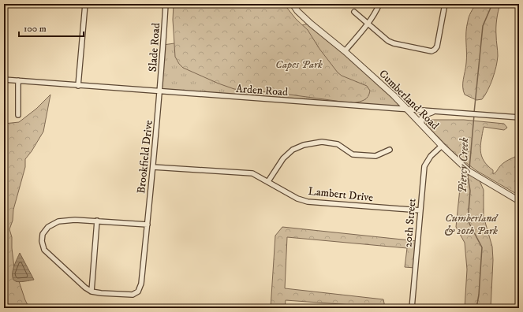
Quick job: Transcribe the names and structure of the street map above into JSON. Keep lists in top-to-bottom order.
{
  "streets": {
    "street": [
      "Slade Road",
      "Arden Road",
      "Cumberland Road",
      "Brookfield Drive",
      "Lambert Drive",
      "20th Street"
    ]
  },
  "crossings": [
    ["Slade Road", "Arden Road"],
    ["Slade Road", "Brookfield Drive"],
    ["Arden Road", "Cumberland Road"],
    ["Arden Road", "Brookfield Drive"],
    ["Cumberland Road", "20th Street"],
    ["Brookfield Drive", "Lambert Drive"],
    ["Lambert Drive", "20th Street"]
  ],
  "water": ["Piercy Creek"],
  "parks": ["Capes Park", "Cumberland & 20th Park"],
  "scale_bar": "100 m"
}
